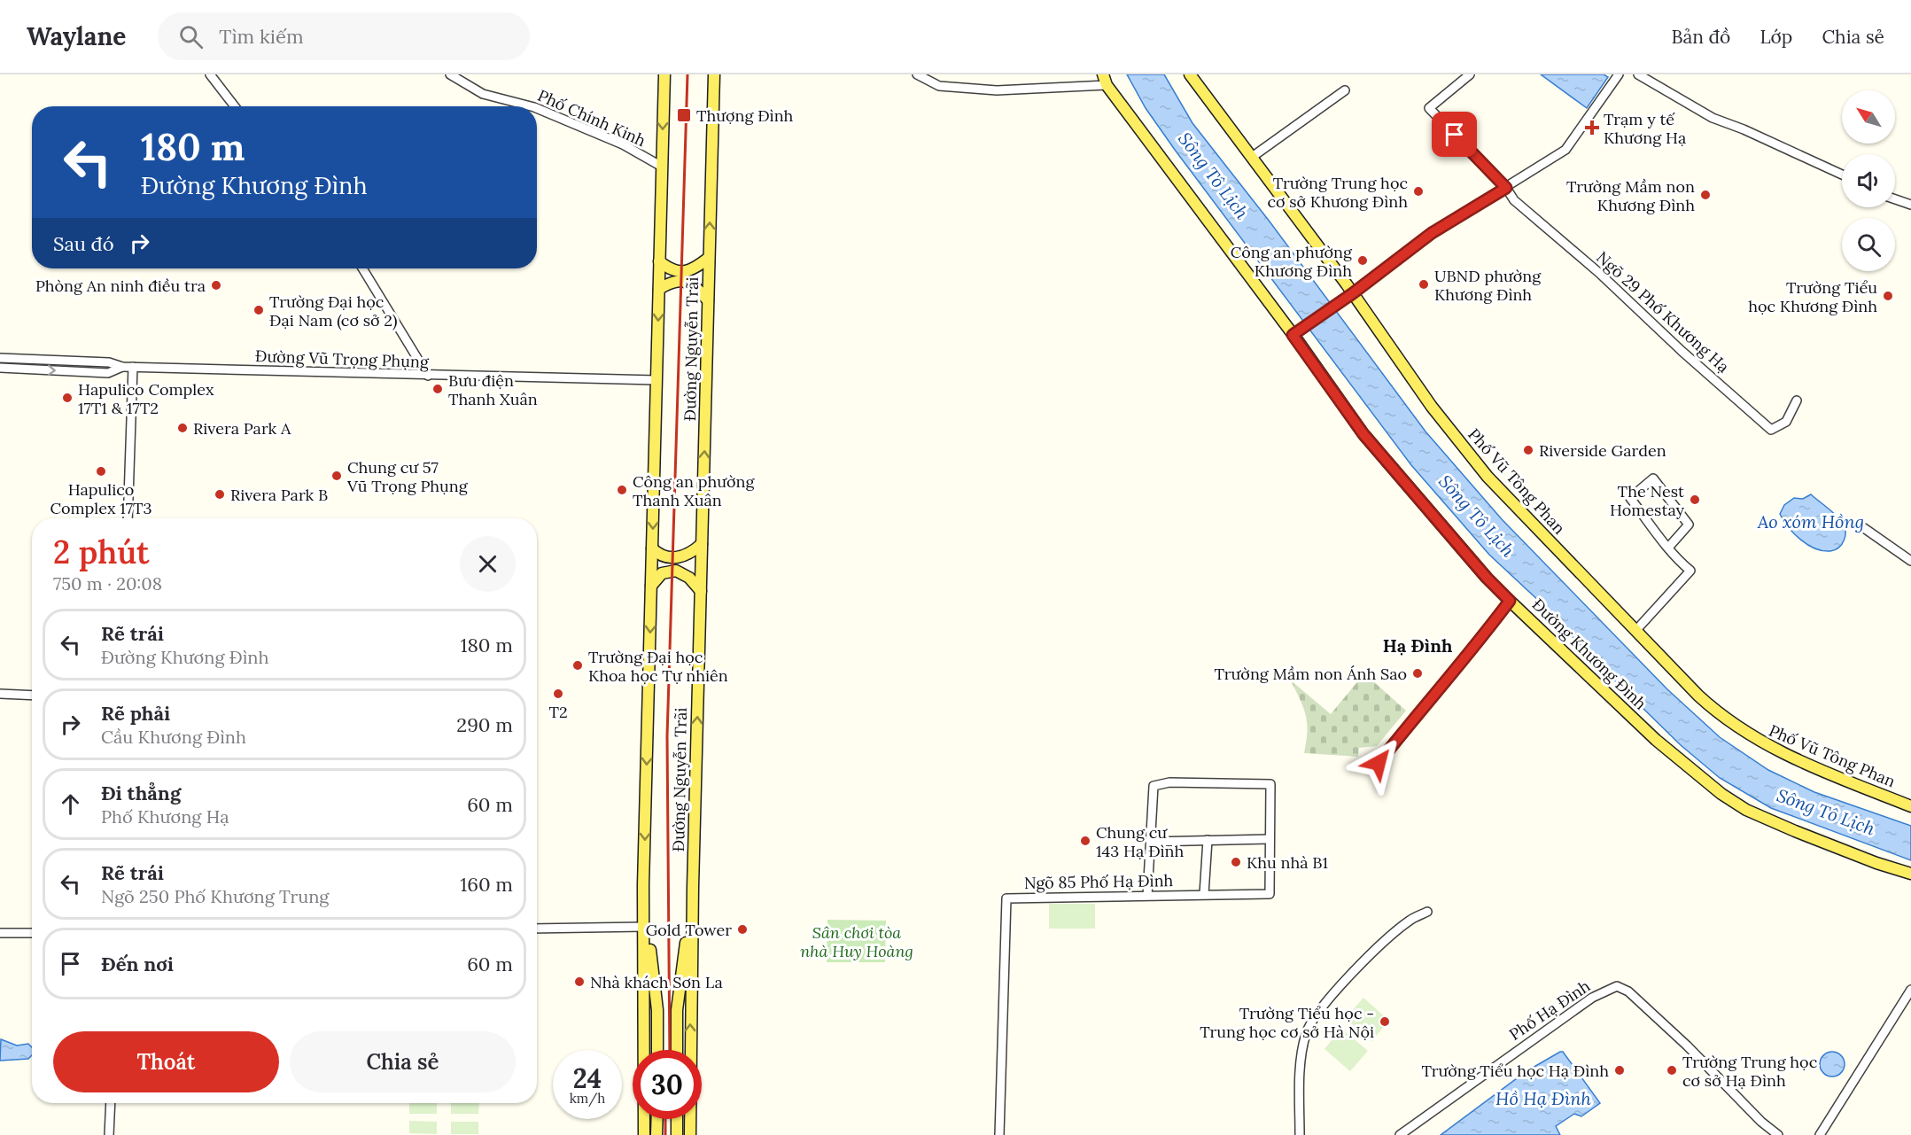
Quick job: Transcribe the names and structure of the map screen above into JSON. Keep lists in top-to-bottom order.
{
  "streets": {
    "main road": ["Đường Nguyễn Trãi", "Phố Vũ Tông Phan", "Đường Khương Đình"],
    "street": [
      "Phố Chính Kinh",
      "Ngõ 29 Phố Khương Hạ",
      "Đường Vũ Trọng Phụng",
      "Ngõ 85 Phố Hạ Đình",
      "Phố Hạ Đình"
    ]
  },
  "crossings": [
    ["Phố Chính Kinh", "Đường Nguyễn Trãi"],
    ["Đường Nguyễn Trãi", "Đường Vũ Trọng Phụng"]
  ],
  "districts": ["Hạ Đình"],
  "water": ["Sông Tô Lịch", "Ao xóm Hồng", "Hồ Hạ Đình"],
  "parks": ["Sân chơi tòa nhà Huy Hoàng"],
  "places": {
    "transit": ["Thượng Đình"],
    "health": ["Trạm y tế Khương Hạ"],
    "other": [
      "Trường Trung học cơ sở Khương Đình",
      "Trường Mầm non Khương Đình",
      "Công an phường Khương Đình",
      "UBND phường Khương Đình",
      "Phòng An ninh điều tra",
      "Trường Tiểu học Khương Đình",
      "Trường Đại học Đại Nam (cơ sở 2)",
      "Bưu điện Thanh Xuân",
      "Hapulico Complex 17T1 & 17T2",
      "Rivera Park A",
      "Riverside Garden",
      "Hapulico Complex 17T3",
      "Chung cư 57 Vũ Trọng Phụng",
      "Công an phường Thanh Xuân",
      "Rivera Park B",
      "The Nest Homestay",
      "Trường Đại học Khoa học Tự nhiên",
      "Trường Mầm non Ánh Sao",
      "T2",
      "Chung cư 143 Hạ Đình",
      "Khu nhà B1",
      "Gold Tower",
      "Nhà khách Sơn La",
      "Trường Tiểu học - Trung học cơ sở Hà Nội",
      "Trường Tiểu học Hạ Đình",
      "Trường Trung học cơ sở Hạ Đình"
    ]
  },
  "north": "top left",
  "page": {
    "header": "Waylane",
    "search": "Tìm kiếm",
    "nav": ["Bản đồ", "Lớp", "Chia sẻ"],
    "turn": ["180 m", "Đường Khương Đình"],
    "then": "Sau đó",
    "heading": ["2 phút", "750 m · 20:08"],
    "list": [
      {
        "name": "Rẽ trái",
        "note": "Đường Khương Đình",
        "value": "180 m"
      },
      {
        "name": "Rẽ phải",
        "note": "Cầu Khương Đình",
        "value": "290 m"
      },
      {
        "name": "Đi thẳng",
        "note": "Phố Khương Hạ",
        "value": "60 m"
      },
      {
        "name": "Rẽ trái",
        "note": "Ngõ 250 Phố Khương Trung",
        "value": "160 m"
      },
      {
        "name": "Đến nơi",
        "value": "60 m"
      }
    ],
    "buttons": ["Thoát", "Chia sẻ"],
    "speed": "24 km/h",
    "limit": "30"
  }
}
